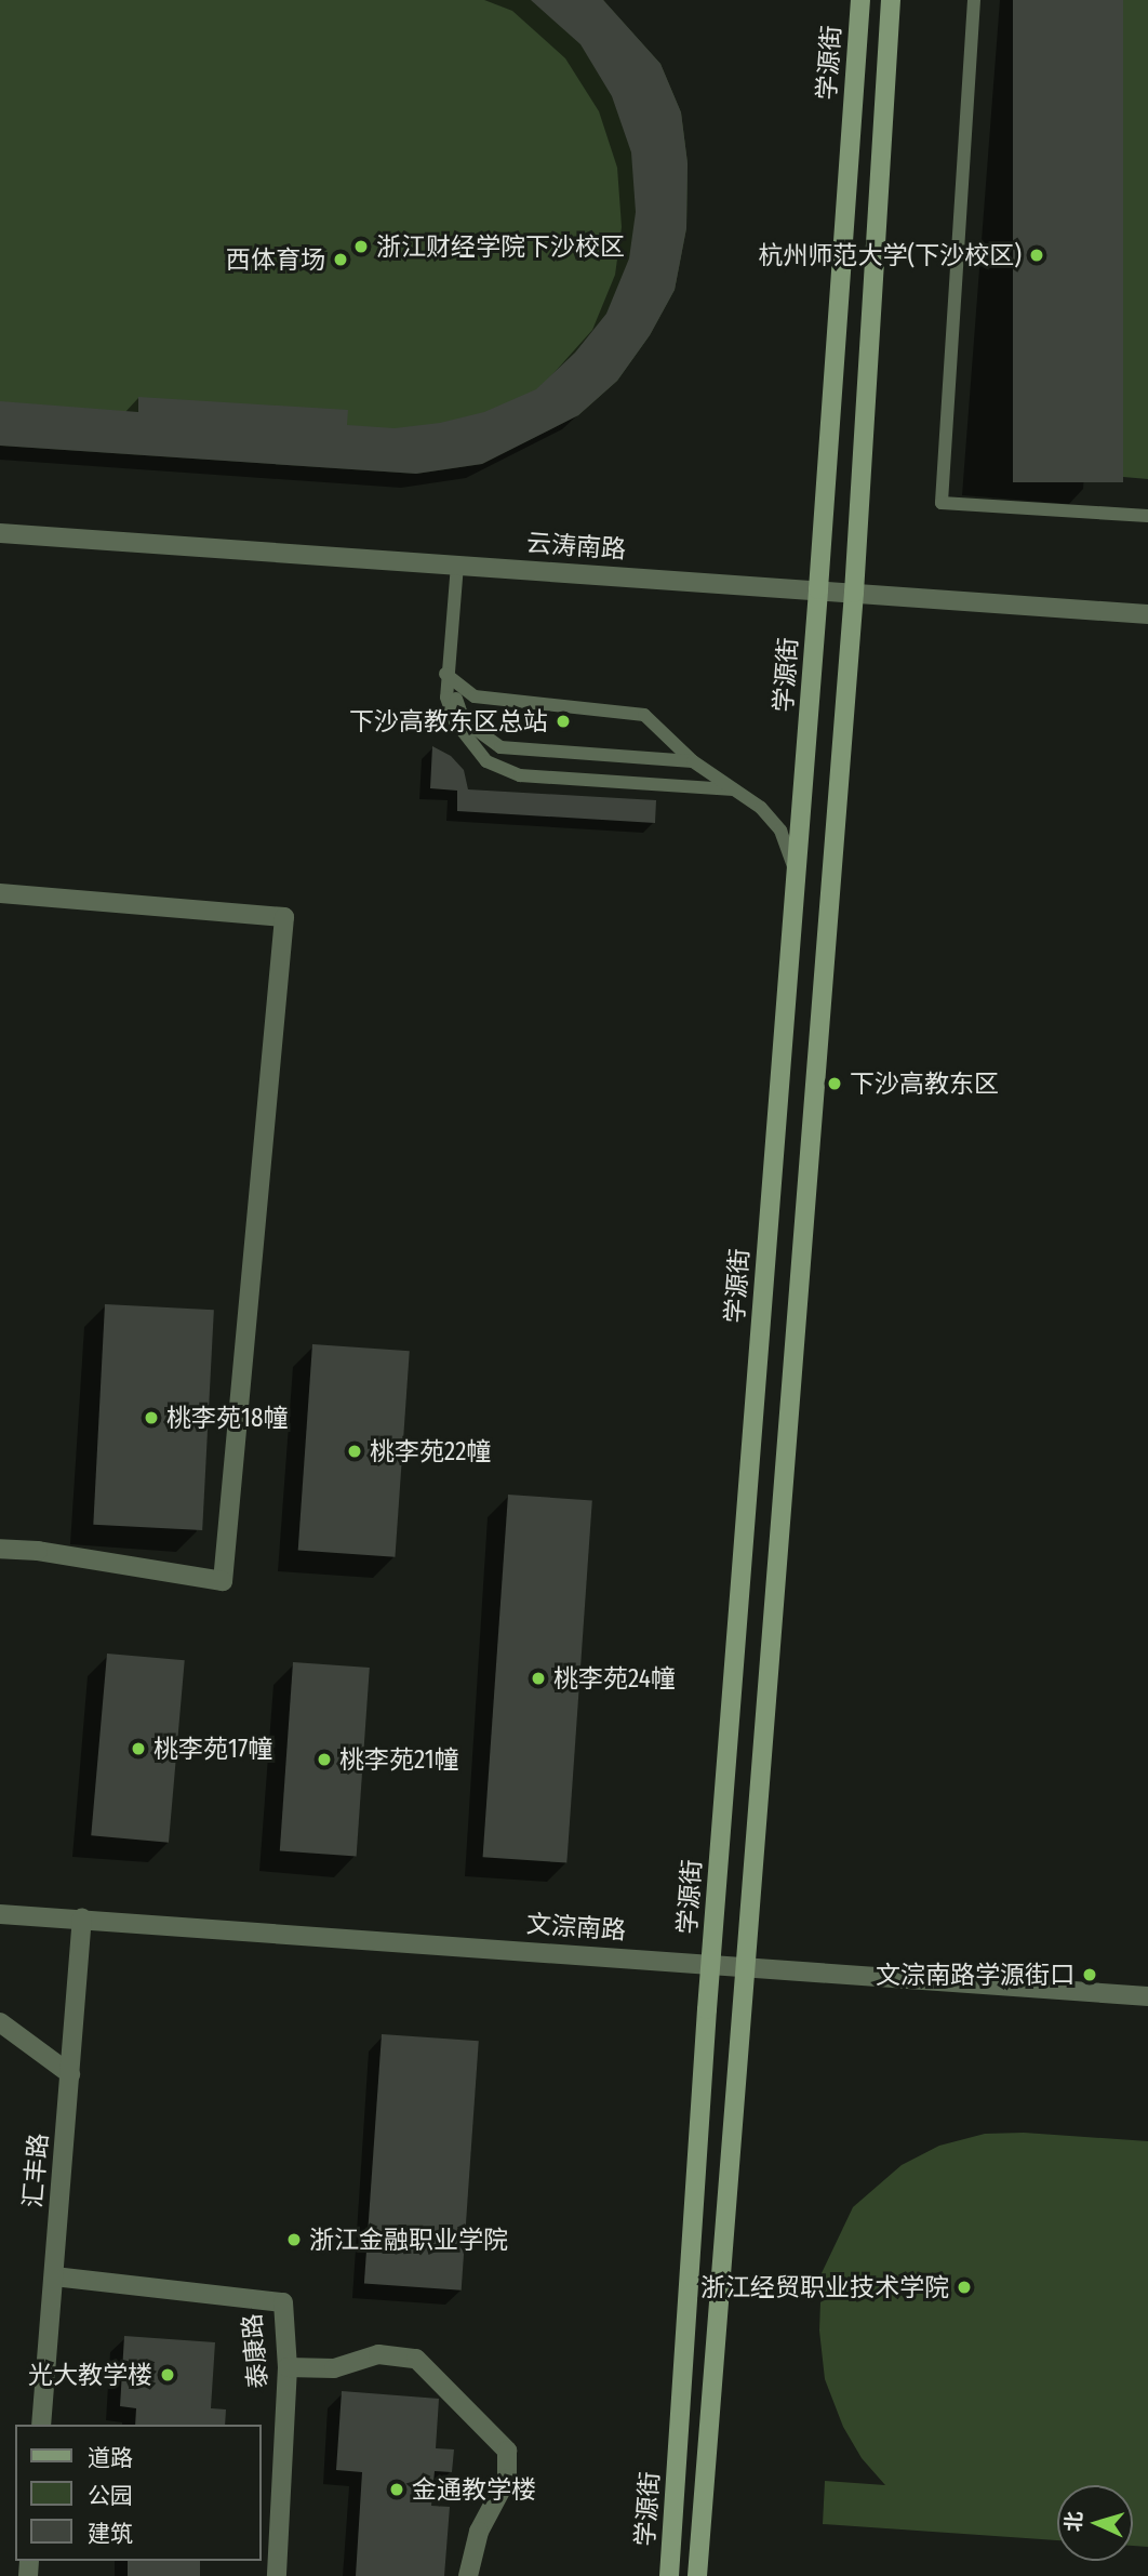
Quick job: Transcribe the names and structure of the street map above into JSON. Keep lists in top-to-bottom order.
{
  "streets": {
    "main road": ["学源街"],
    "street": [
      "云涛南路",
      "文淙南路",
      "汇丰路",
      "泰康路"
    ]
  },
  "crossings": [
    ["学源街", "云涛南路"],
    ["学源街", "文淙南路"],
    ["文淙南路", "汇丰路"],
    ["汇丰路", "泰康路"]
  ],
  "places": [
    "浙江财经学院下沙校区",
    "杭州师范大学(下沙校区)",
    "西体育场",
    "下沙高教东区总站",
    "下沙高教东区",
    "桃李苑18幢",
    "桃李苑22幢",
    "桃李苑24幢",
    "桃李苑17幢",
    "桃李苑21幢",
    "文淙南路学源街口",
    "浙江金融职业学院",
    "浙江经贸职业技术学院",
    "光大教学楼",
    "金通教学楼"
  ],
  "legend": ["道路", "公园", "建筑"],
  "north": "left"
}
